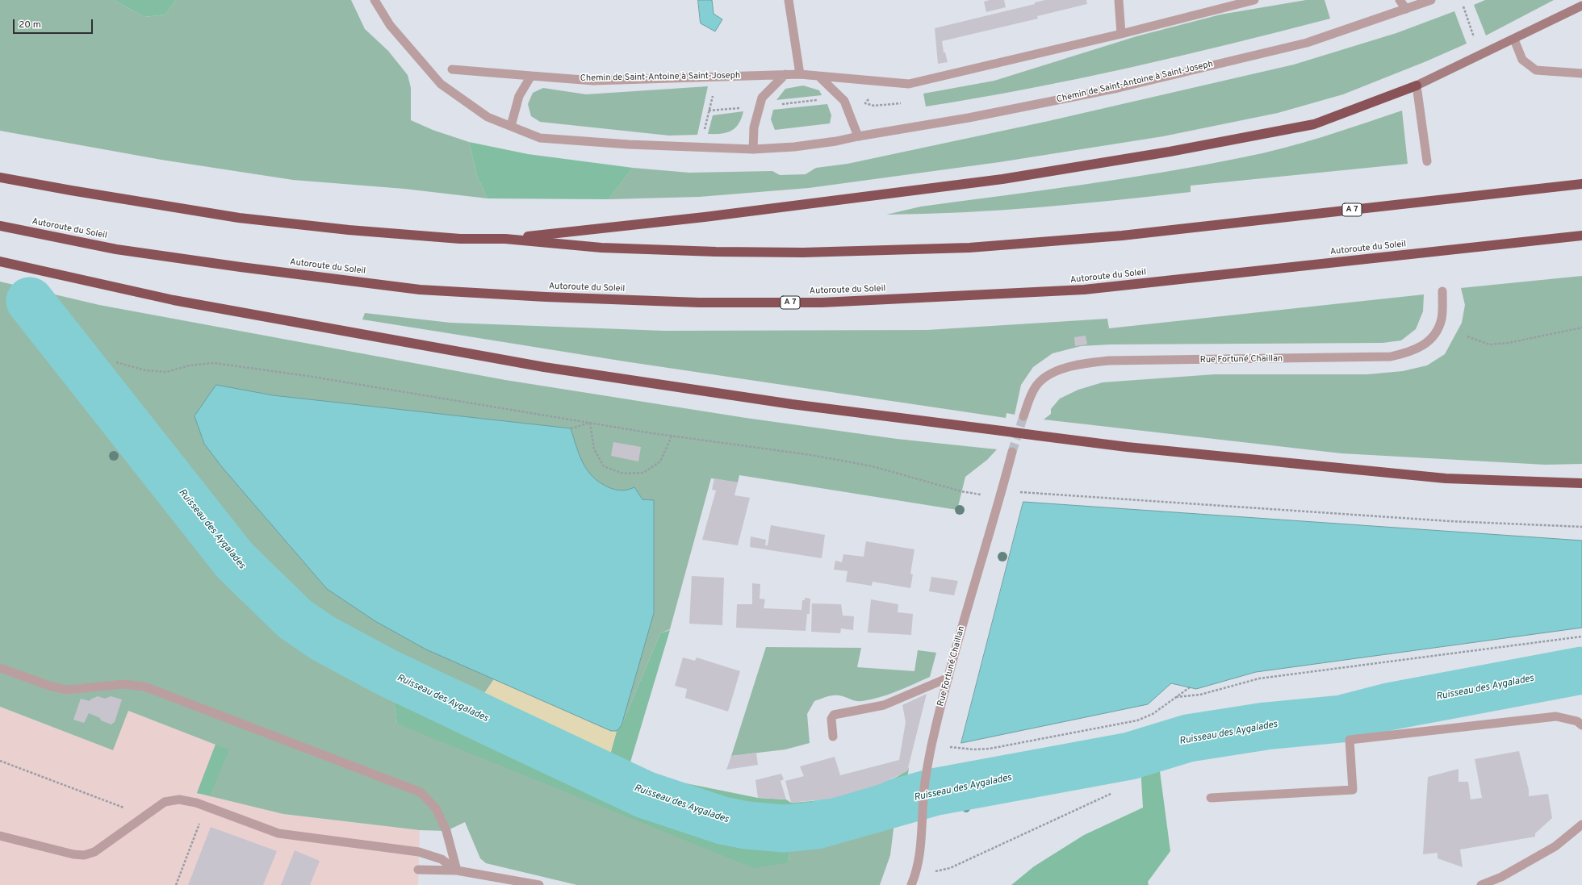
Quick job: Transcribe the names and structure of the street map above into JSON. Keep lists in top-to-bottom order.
{
  "streets": {
    "highway": ["A 7", "Autoroute du Soleil"],
    "street": ["Chemin de Saint-Antoine à Saint-Joseph", "Rue Fortuné Chaillan"]
  },
  "water": ["Ruisseau des Aygalades"],
  "scale_bar": "20 m"
}
